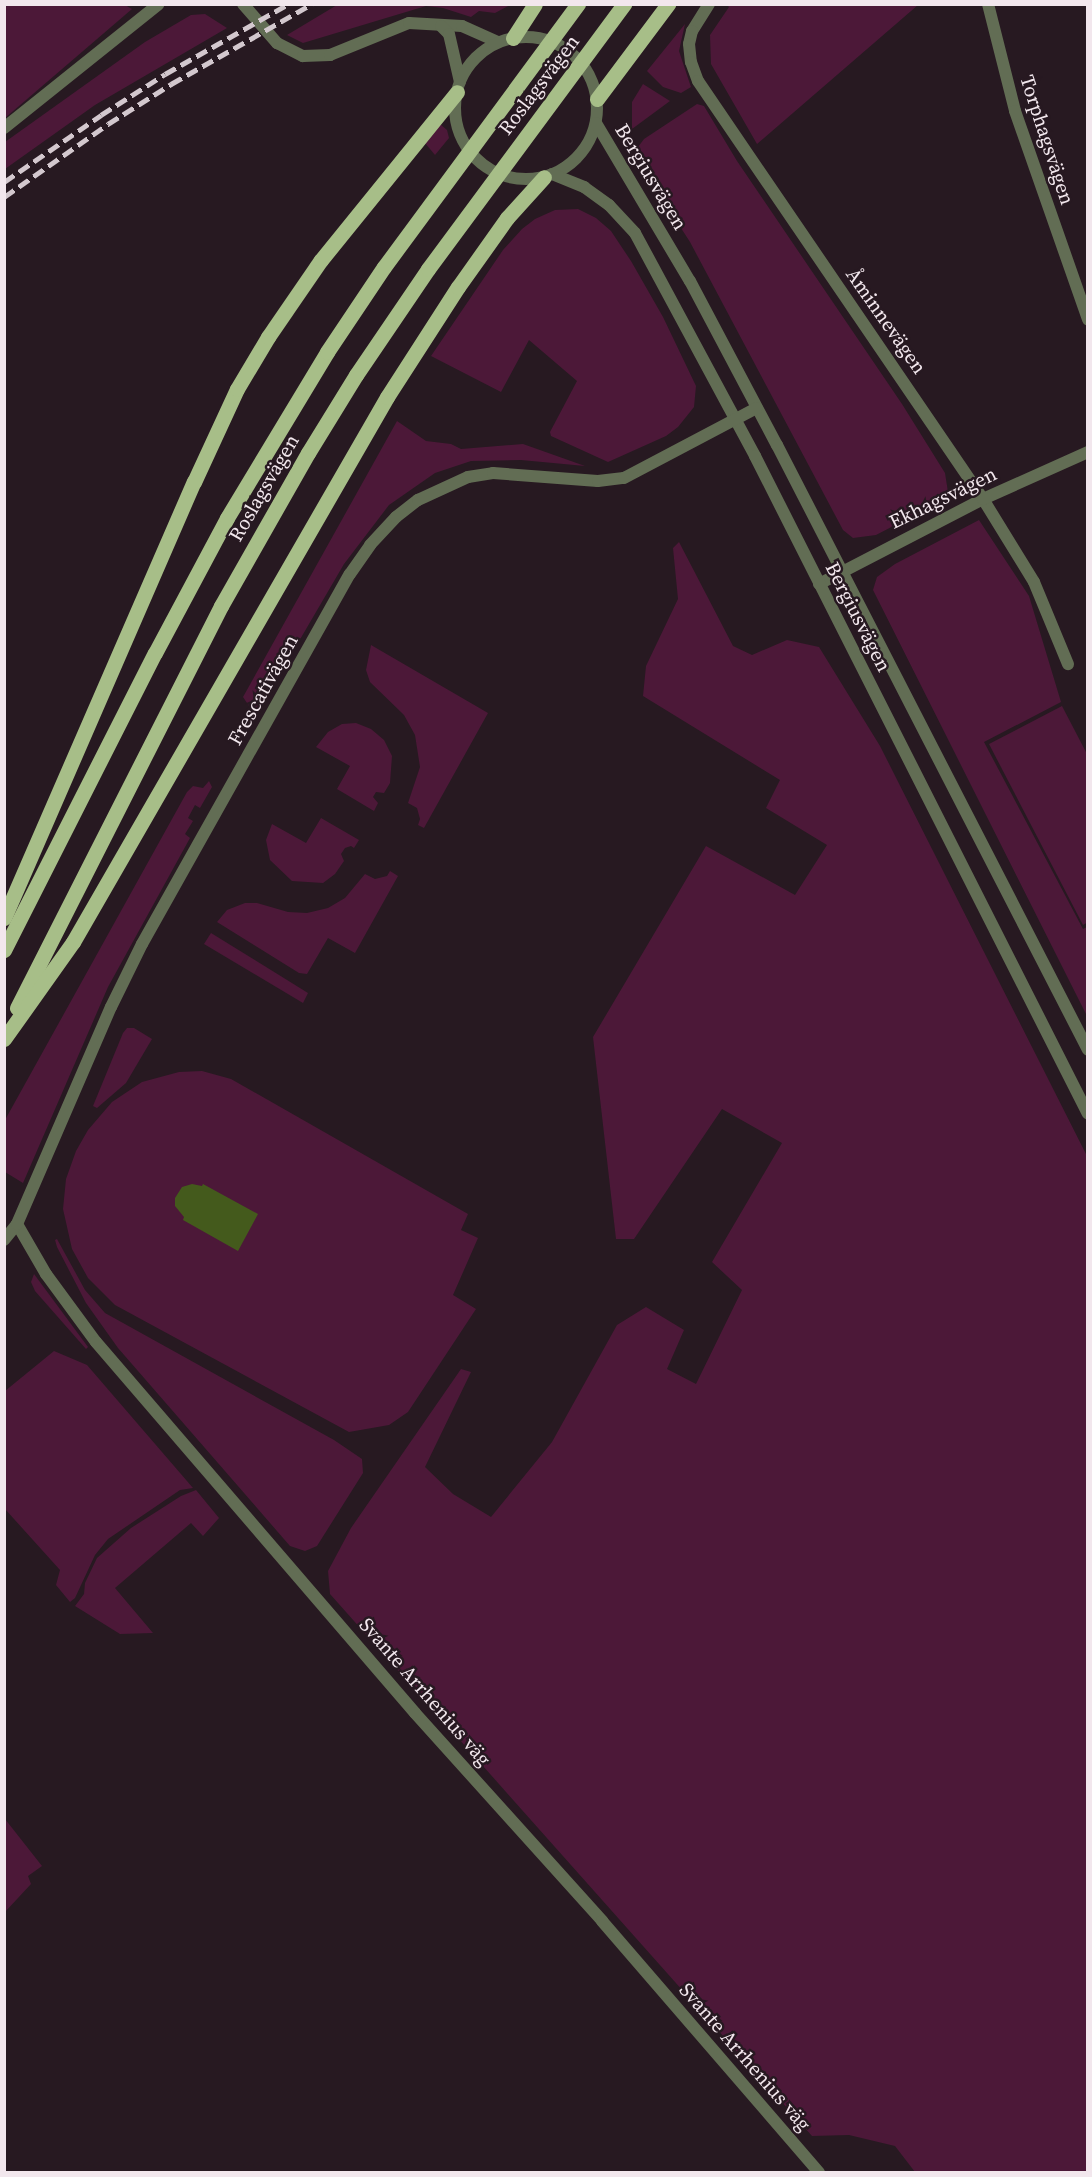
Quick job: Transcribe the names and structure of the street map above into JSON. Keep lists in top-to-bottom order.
{
  "streets": {
    "main road": ["Roslagsvägen"],
    "street": [
      "Torphagsvägen",
      "Bergiusvägen",
      "Åminnevägen",
      "Ekhagsvägen",
      "Frescativägen",
      "Svante Arrhenius väg"
    ]
  },
  "crossings": [
    ["Bergiusvägen", "Ekhagsvägen"],
    ["Bergiusvägen", "Frescativägen"],
    ["Åminnevägen", "Ekhagsvägen"],
    ["Frescativägen", "Svante Arrhenius väg"]
  ]
}
